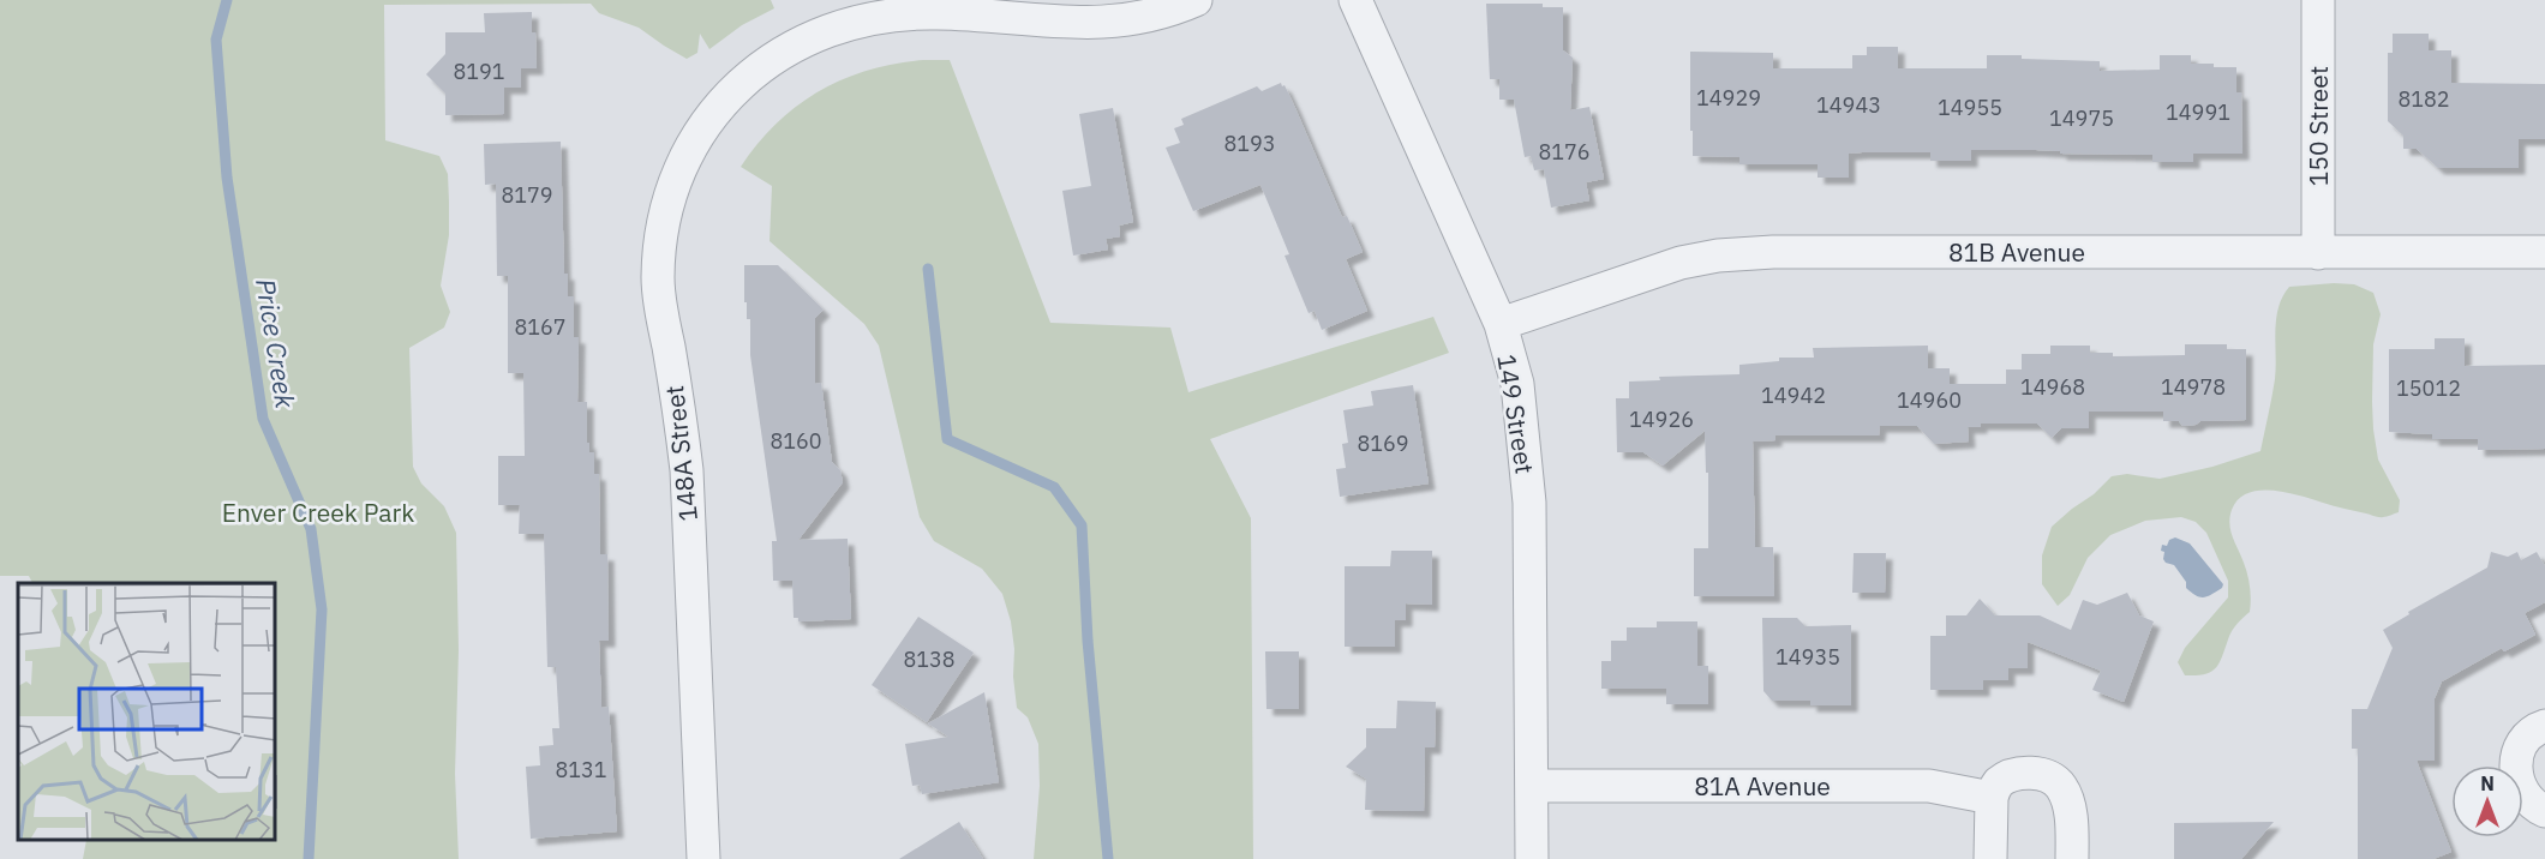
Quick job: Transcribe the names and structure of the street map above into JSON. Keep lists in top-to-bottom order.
{
  "streets": {
    "street": [
      "150 Street",
      "81B Avenue",
      "149 Street",
      "148A Street",
      "81A Avenue"
    ]
  },
  "crossings": [
    ["150 Street", "81B Avenue"],
    ["81B Avenue", "149 Street"],
    ["149 Street", "81A Avenue"]
  ],
  "water": ["Price Creek"],
  "parks": ["Enver Creek Park"],
  "house_numbers": [
    "8191",
    "14929",
    "8182",
    "14943",
    "14955",
    "14991",
    "14975",
    "8193",
    "8176",
    "8179",
    "8167",
    "14968",
    "14978",
    "15012",
    "14942",
    "14960",
    "14926",
    "8160",
    "8169",
    "14935",
    "8138",
    "8131"
  ],
  "north": "top"
}
